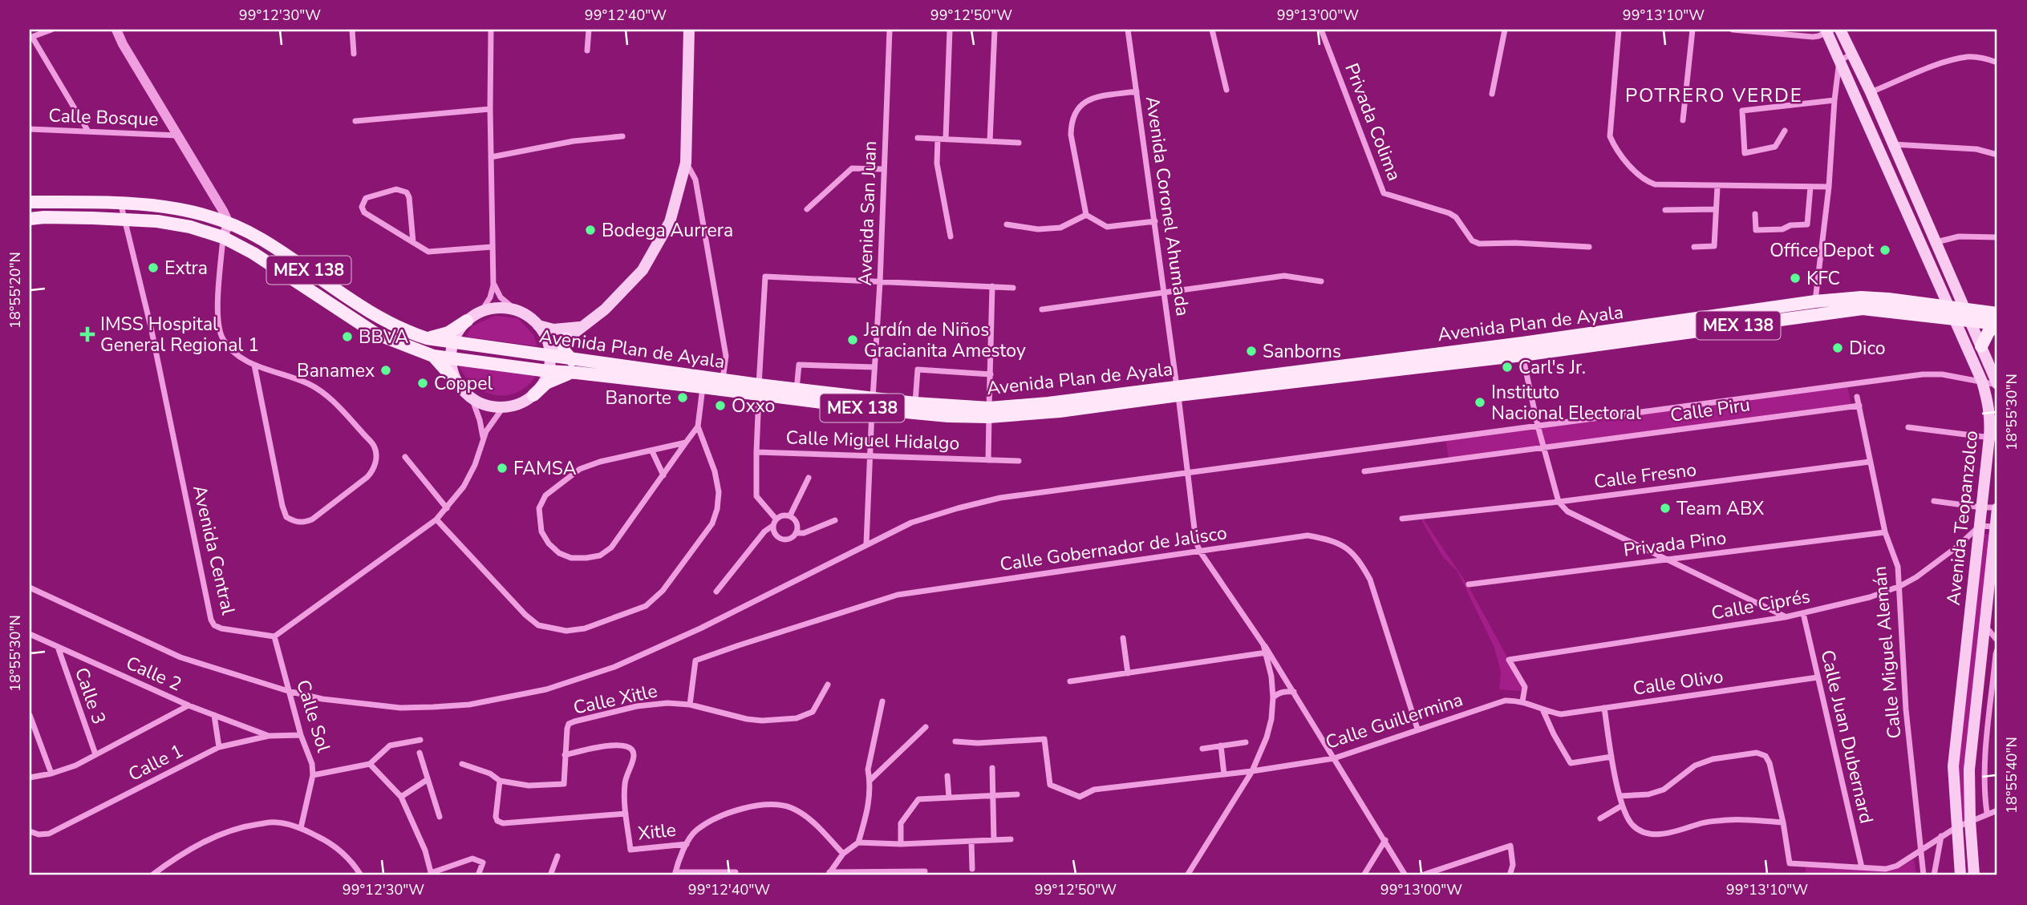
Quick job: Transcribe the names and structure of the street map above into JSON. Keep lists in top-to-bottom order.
{
  "streets": {
    "main road": ["MEX 138", "Avenida Plan de Ayala", "Avenida Teopanzolco"],
    "street": [
      "Calle Bosque",
      "Privada Colima",
      "Avenida Coronel Ahumada",
      "Avenida San Juan",
      "Calle Piru",
      "Calle Miguel Hidalgo",
      "Calle Fresno",
      "Privada Pino",
      "Calle Gobernador de Jalisco",
      "Avenida Central",
      "Calle Ciprés",
      "Calle Miguel Alemán",
      "Calle 2",
      "Calle Olivo",
      "Calle 3",
      "Calle Xitle",
      "Calle Sol",
      "Calle Guillermina",
      "Calle Juan Dubernard",
      "Calle 1",
      "Xitle"
    ]
  },
  "crossings": [
    ["Avenida Coronel Ahumada", "Avenida Plan de Ayala"],
    ["Avenida Coronel Ahumada", "Calle Gobernador de Jalisco"],
    ["Avenida Coronel Ahumada", "Calle Guillermina"],
    ["Avenida San Juan", "Avenida Plan de Ayala"],
    ["Avenida San Juan", "Calle Miguel Hidalgo"],
    ["Avenida Plan de Ayala", "Avenida Teopanzolco"],
    ["Avenida Plan de Ayala", "Avenida Central"],
    ["Calle Piru", "Calle Miguel Alemán"],
    ["Calle Fresno", "Calle Miguel Alemán"],
    ["Avenida Teopanzolco", "Calle Ciprés"],
    ["Privada Pino", "Calle Miguel Alemán"],
    ["Calle Gobernador de Jalisco", "Calle Xitle"],
    ["Calle Gobernador de Jalisco", "Calle Guillermina"],
    ["Avenida Central", "Calle Sol"],
    ["Calle Ciprés", "Calle Miguel Alemán"],
    ["Calle Ciprés", "Calle Guillermina"],
    ["Calle Ciprés", "Calle Juan Dubernard"],
    ["Calle 2", "Calle 3"],
    ["Calle 2", "Calle 1"],
    ["Calle Olivo", "Calle Guillermina"],
    ["Calle Olivo", "Calle Juan Dubernard"],
    ["Calle Sol", "Calle 1"]
  ],
  "districts": ["POTRERO VERDE"],
  "places": {
    "other": [
      "Bodega Aurrera",
      "Office Depot",
      "Extra",
      "KFC",
      "BBVA",
      "Jardín de Niños Gracianita Amestoy",
      "Dico",
      "Sanborns",
      "Carl's Jr.",
      "Banamex",
      "Coppel",
      "Banorte",
      "Instituto Nacional Electoral",
      "Oxxo",
      "FAMSA",
      "Team ABX"
    ],
    "health": ["IMSS Hospital General Regional 1"]
  },
  "coordinates": [
    "99°12'30\"W",
    "99°12'40\"W",
    "99°12'50\"W",
    "99°13'00\"W",
    "99°13'10\"W",
    "18°55'20\"N",
    "18°55'30\"N",
    "18°55'40\"N"
  ]
}
